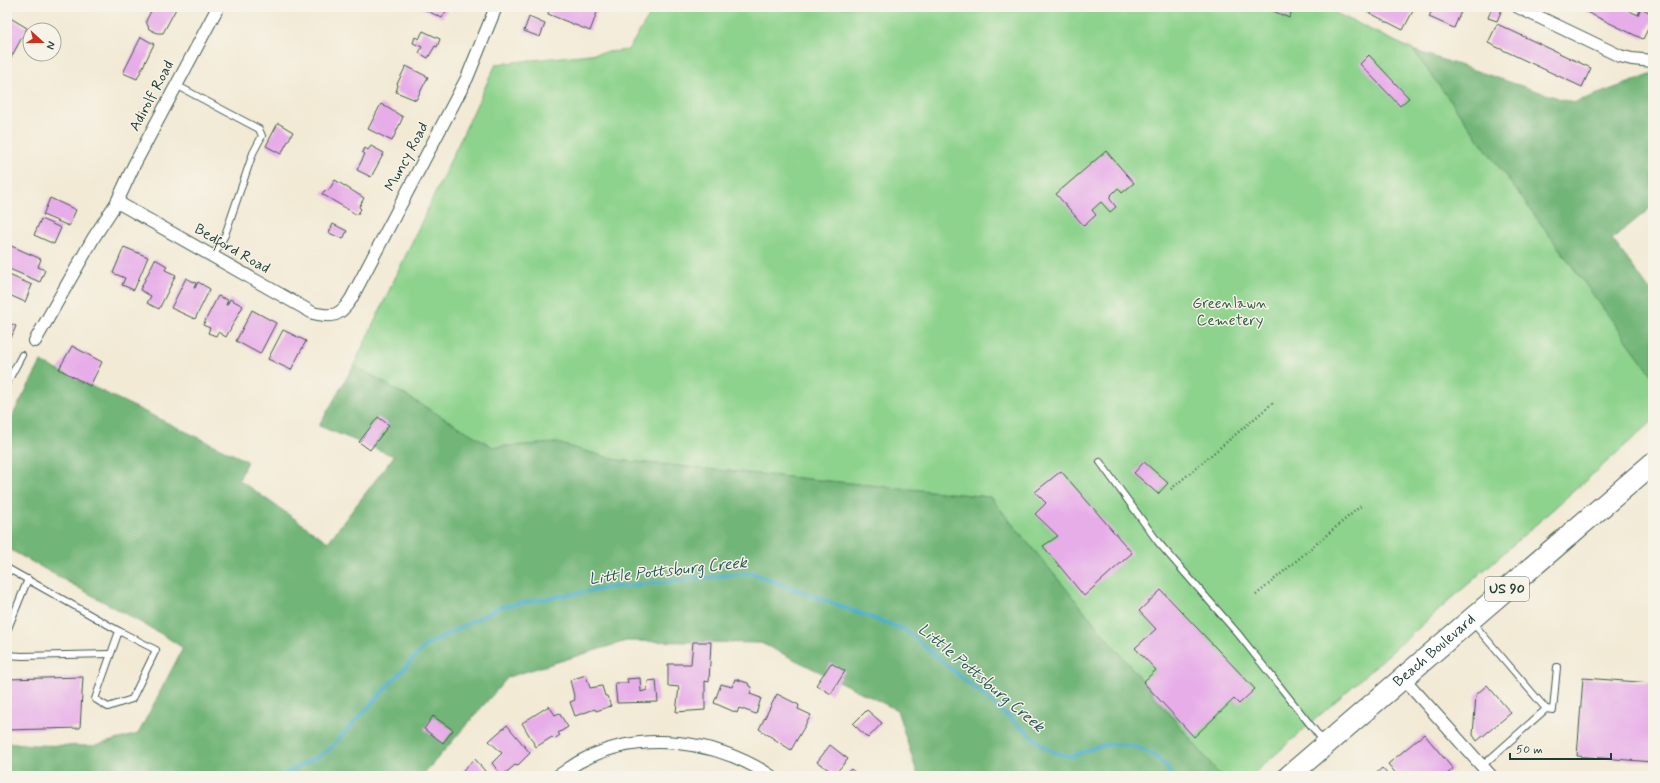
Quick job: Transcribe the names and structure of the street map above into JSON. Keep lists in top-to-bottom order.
{
  "streets": {
    "highway": ["US 90", "Beach Boulevard"],
    "street": ["Adirolf Road", "Muncy Road", "Bedford Road"]
  },
  "crossings": [
    ["Adirolf Road", "Bedford Road"],
    ["Muncy Road", "Bedford Road"]
  ],
  "water": ["Little Pottsburg Creek"],
  "parks": ["Greenlawn Cemetery"],
  "scale_bar": "50 m",
  "north": "right"
}
